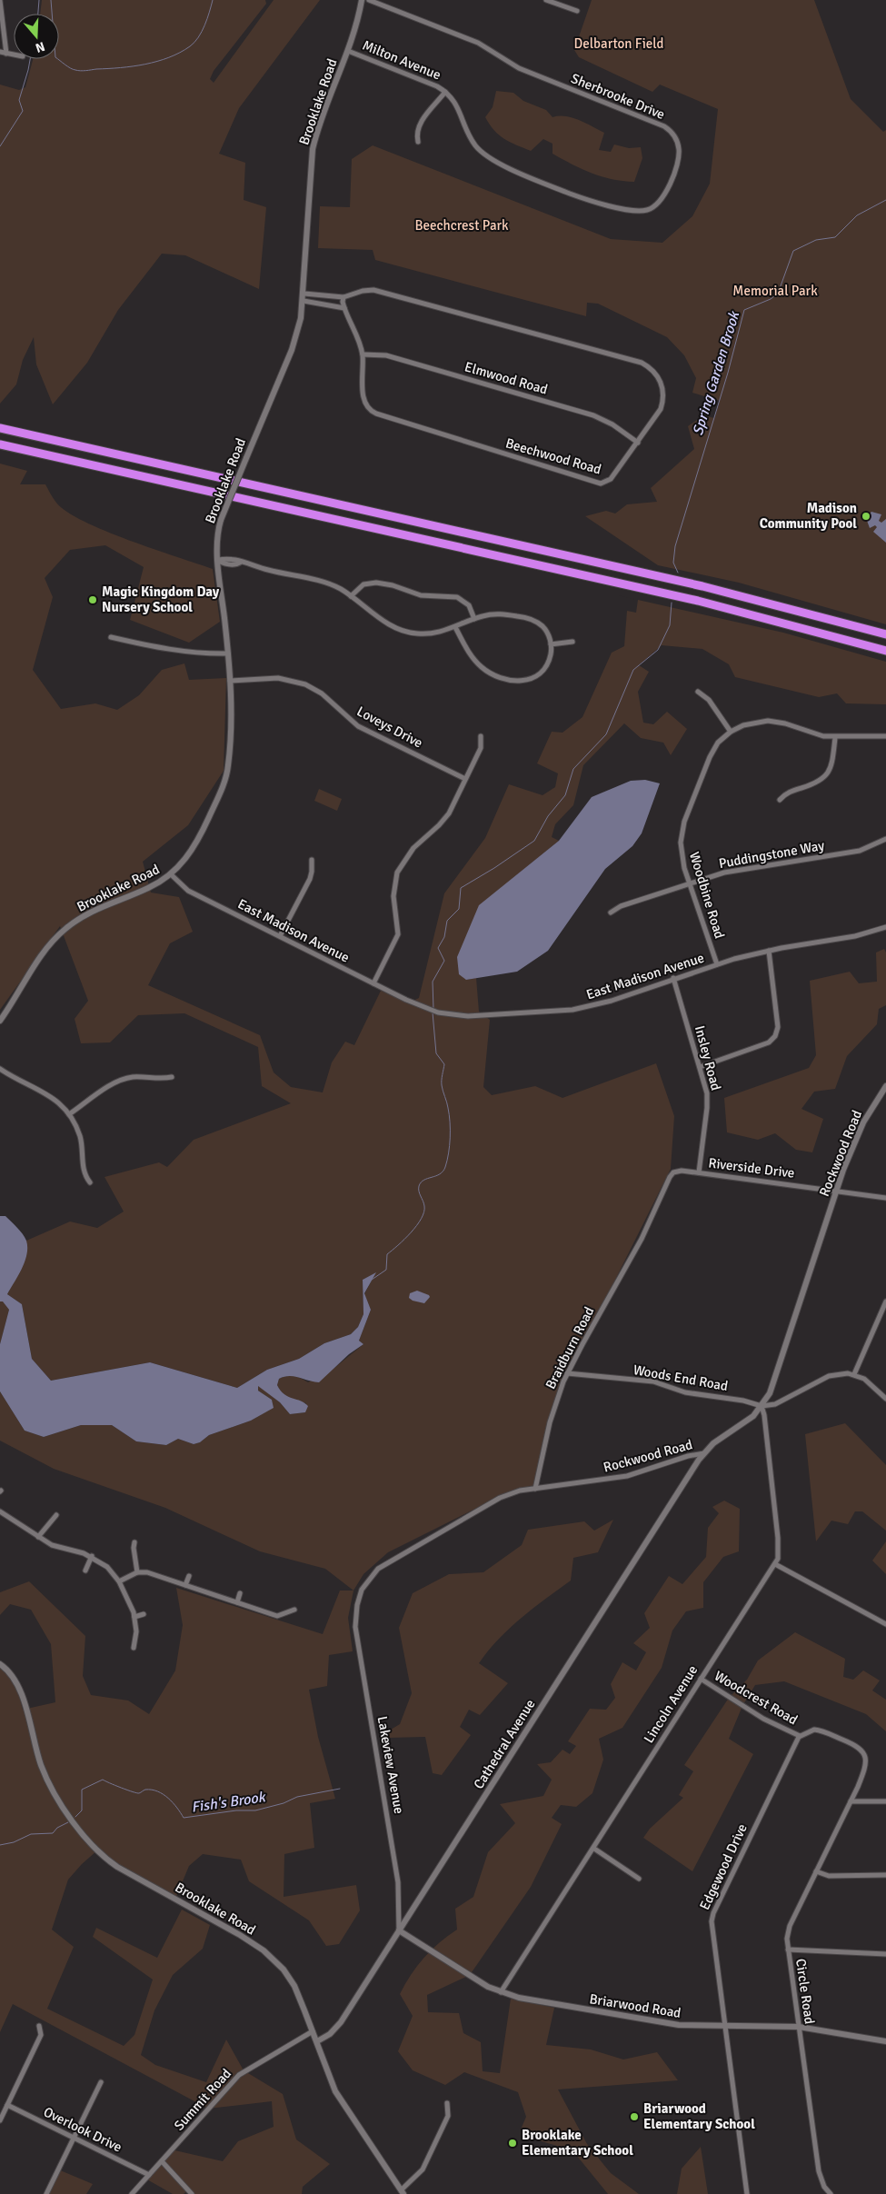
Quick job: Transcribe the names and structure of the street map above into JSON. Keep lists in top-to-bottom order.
{
  "streets": {
    "street": [
      "Milton Avenue",
      "Sherbrooke Drive",
      "Brooklake Road",
      "Elmwood Road",
      "Beechwood Road",
      "Loveys Drive",
      "Puddingstone Way",
      "Woodbine Road",
      "East Madison Avenue",
      "Insley Road",
      "Rockwood Road",
      "Riverside Drive",
      "Braidburn Road",
      "Woods End Road",
      "Woodcrest Road",
      "Lincoln Avenue",
      "Cathedral Avenue",
      "Lakeview Avenue",
      "Edgewood Drive",
      "Circle Road",
      "Briarwood Road",
      "Summit Road",
      "Overlook Drive"
    ]
  },
  "crossings": [
    ["Milton Avenue", "Sherbrooke Drive"],
    ["Milton Avenue", "Brooklake Road"],
    ["Brooklake Road", "Beechwood Road"],
    ["Brooklake Road", "Loveys Drive"],
    ["Brooklake Road", "East Madison Avenue"],
    ["Brooklake Road", "Cathedral Avenue"],
    ["Brooklake Road", "Summit Road"],
    ["Elmwood Road", "Beechwood Road"],
    ["Puddingstone Way", "Woodbine Road"],
    ["Woodbine Road", "East Madison Avenue"],
    ["East Madison Avenue", "Insley Road"],
    ["Insley Road", "Riverside Drive"],
    ["Rockwood Road", "Riverside Drive"],
    ["Rockwood Road", "Braidburn Road"],
    ["Rockwood Road", "Woods End Road"],
    ["Rockwood Road", "Lincoln Avenue"],
    ["Rockwood Road", "Cathedral Avenue"],
    ["Rockwood Road", "Lakeview Avenue"],
    ["Riverside Drive", "Braidburn Road"],
    ["Braidburn Road", "Woods End Road"],
    ["Woods End Road", "Lincoln Avenue"],
    ["Woodcrest Road", "Lincoln Avenue"],
    ["Woodcrest Road", "Edgewood Drive"],
    ["Lincoln Avenue", "Briarwood Road"],
    ["Cathedral Avenue", "Lakeview Avenue"],
    ["Cathedral Avenue", "Briarwood Road"],
    ["Lakeview Avenue", "Briarwood Road"],
    ["Edgewood Drive", "Briarwood Road"],
    ["Circle Road", "Briarwood Road"],
    ["Summit Road", "Overlook Drive"]
  ],
  "water": ["Spring Garden Brook", "Fish's Brook"],
  "parks": ["Delbarton Field", "Beechcrest Park", "Memorial Park"],
  "places": [
    "Madison Community Pool",
    "Magic Kingdom Day Nursery School",
    "Briarwood Elementary School",
    "Brooklake Elementary School"
  ],
  "north": "bottom"
}
